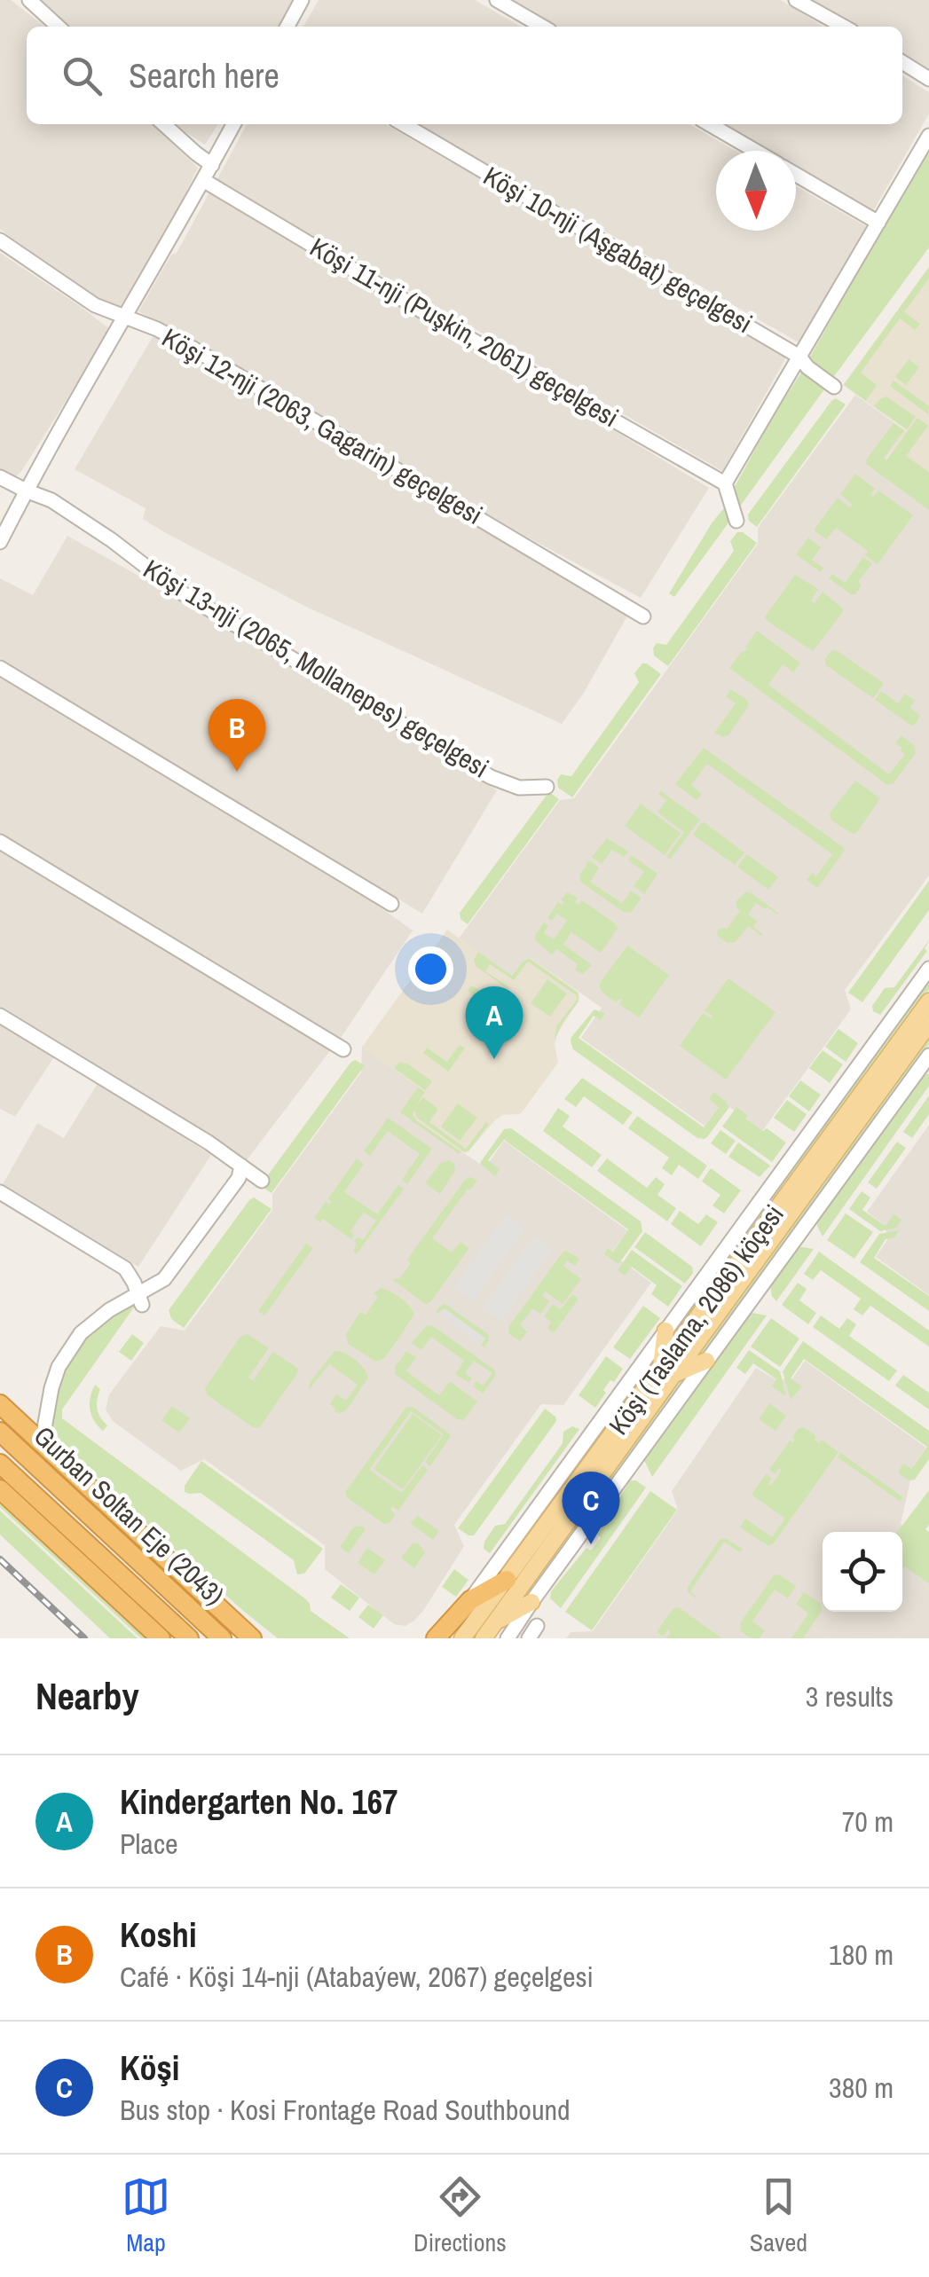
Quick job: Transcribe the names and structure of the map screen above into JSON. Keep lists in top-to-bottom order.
{
  "streets": {
    "highway": ["Gurban Soltan Eje (2043)"],
    "main road": ["Köşi (Taslama, 2086) köçesi"],
    "street": [
      "Köşi 10-nji (Aşgabat) geçelgesi",
      "Köşi 11-nji (Puşkin, 2061) geçelgesi",
      "Köşi 12-nji (2063, Gagarin) geçelgesi",
      "Köşi 13-nji (2065, Mollanepes) geçelgesi"
    ]
  },
  "north": "bottom",
  "page": {
    "search": "Search here",
    "pins": ["B", "A", "C"],
    "heading": ["Nearby", "3 results"],
    "list": [
      {
        "mark": "A",
        "name": "Kindergarten No. 167",
        "note": "Place",
        "value": "70 m"
      },
      {
        "mark": "B",
        "name": "Koshi",
        "note": "Café · Köşi 14-nji (Atabaýew, 2067) geçelgesi",
        "value": "180 m"
      },
      {
        "mark": "C",
        "name": "Köşi",
        "note": "Bus stop · Kosi Frontage Road Southbound",
        "value": "380 m"
      }
    ],
    "nav": ["Map", "Directions", "Saved"]
  }
}
